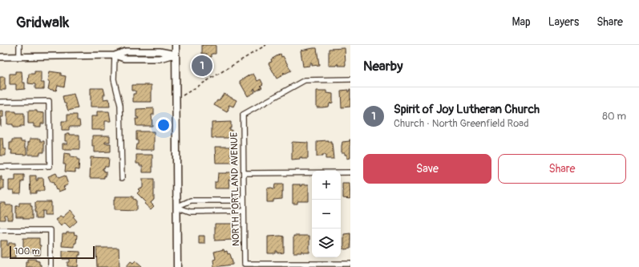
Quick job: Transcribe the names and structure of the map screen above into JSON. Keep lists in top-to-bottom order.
{
  "streets": {
    "street": ["NORTH PORTLAND AVENUE"]
  },
  "scale_bar": "100 m",
  "page": {
    "header": "Gridwalk",
    "nav": ["Map", "Layers", "Share"],
    "heading": "Nearby",
    "pins": "1",
    "list": [
      {
        "mark": "1",
        "name": "Spirit of Joy Lutheran Church",
        "note": "Church · North Greenfield Road",
        "value": "80 m"
      }
    ],
    "buttons": ["Save", "Share"],
    "map_buttons": ["+", "−"],
    "scale": "100 m"
  }
}
